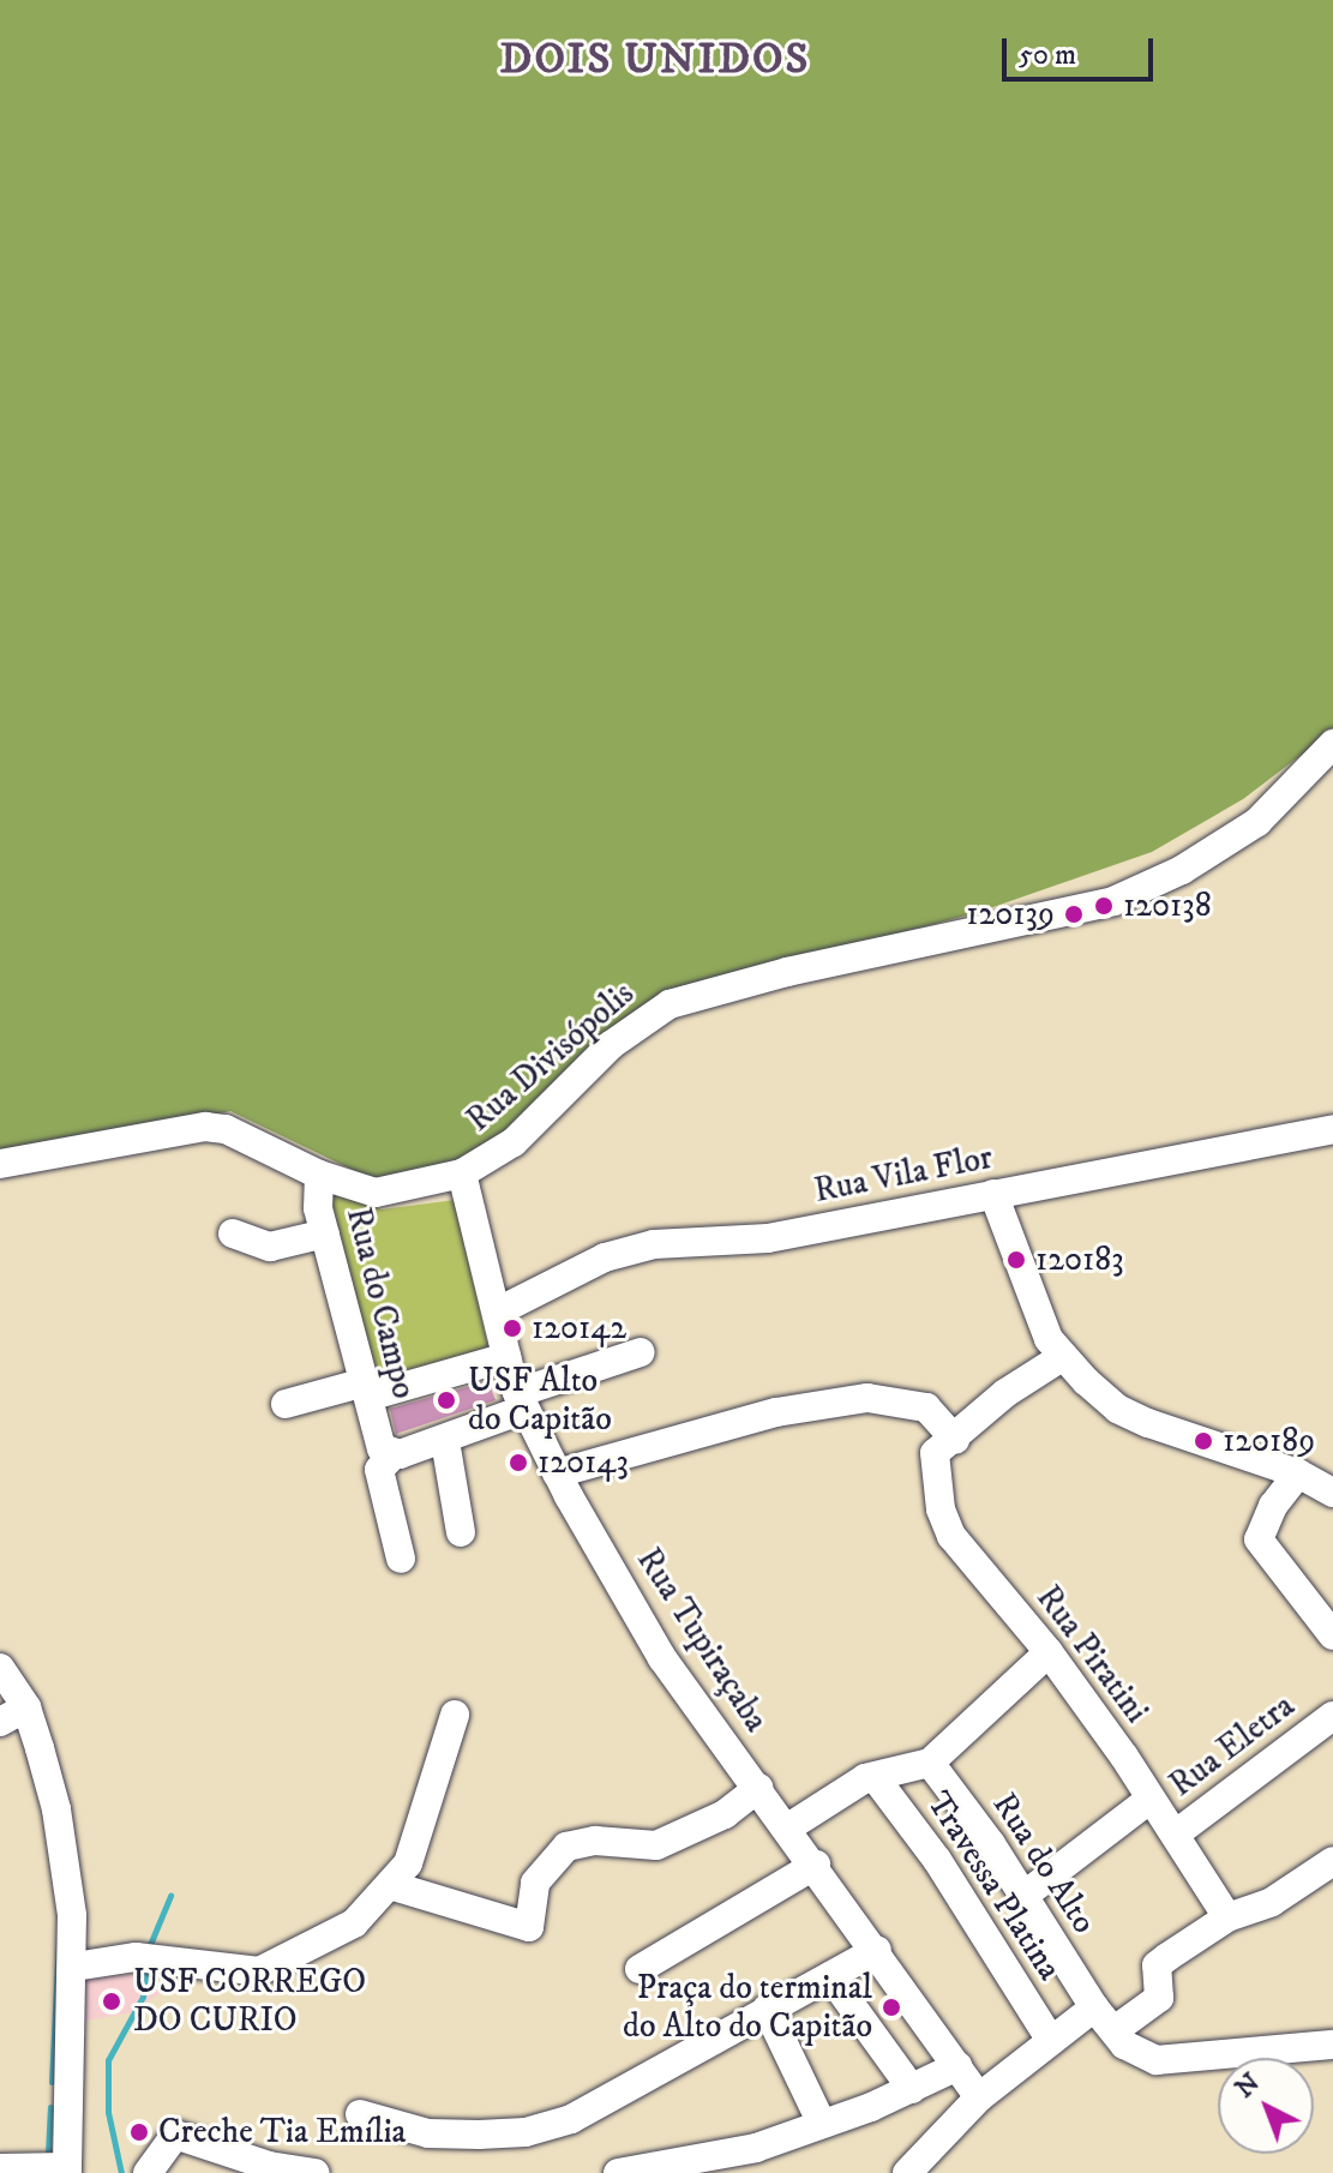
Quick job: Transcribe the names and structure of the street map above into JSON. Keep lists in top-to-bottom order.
{
  "streets": {
    "street": [
      "Rua Divisópolis",
      "Rua Vila Flor",
      "Rua do Campo",
      "Rua Tupiraçaba",
      "Rua Piratini",
      "Rua Eletra",
      "Rua do Alto",
      "Travessa Platina"
    ]
  },
  "crossings": [
    ["Rua Divisópolis", "Rua do Campo"],
    ["Rua Divisópolis", "Rua Tupiraçaba"],
    ["Rua Vila Flor", "Rua Tupiraçaba"],
    ["Rua Piratini", "Rua Eletra"]
  ],
  "districts": ["DOIS UNIDOS"],
  "places": [
    "120138",
    "120139",
    "120183",
    "120142",
    "USF Alto do Capitão",
    "120189",
    "120143",
    "USF CORREGO DO CURIO",
    "Praça do terminal do Alto do Capitão",
    "Creche Tia Emília"
  ],
  "scale_bar": "50 m",
  "north": "top left"
}
